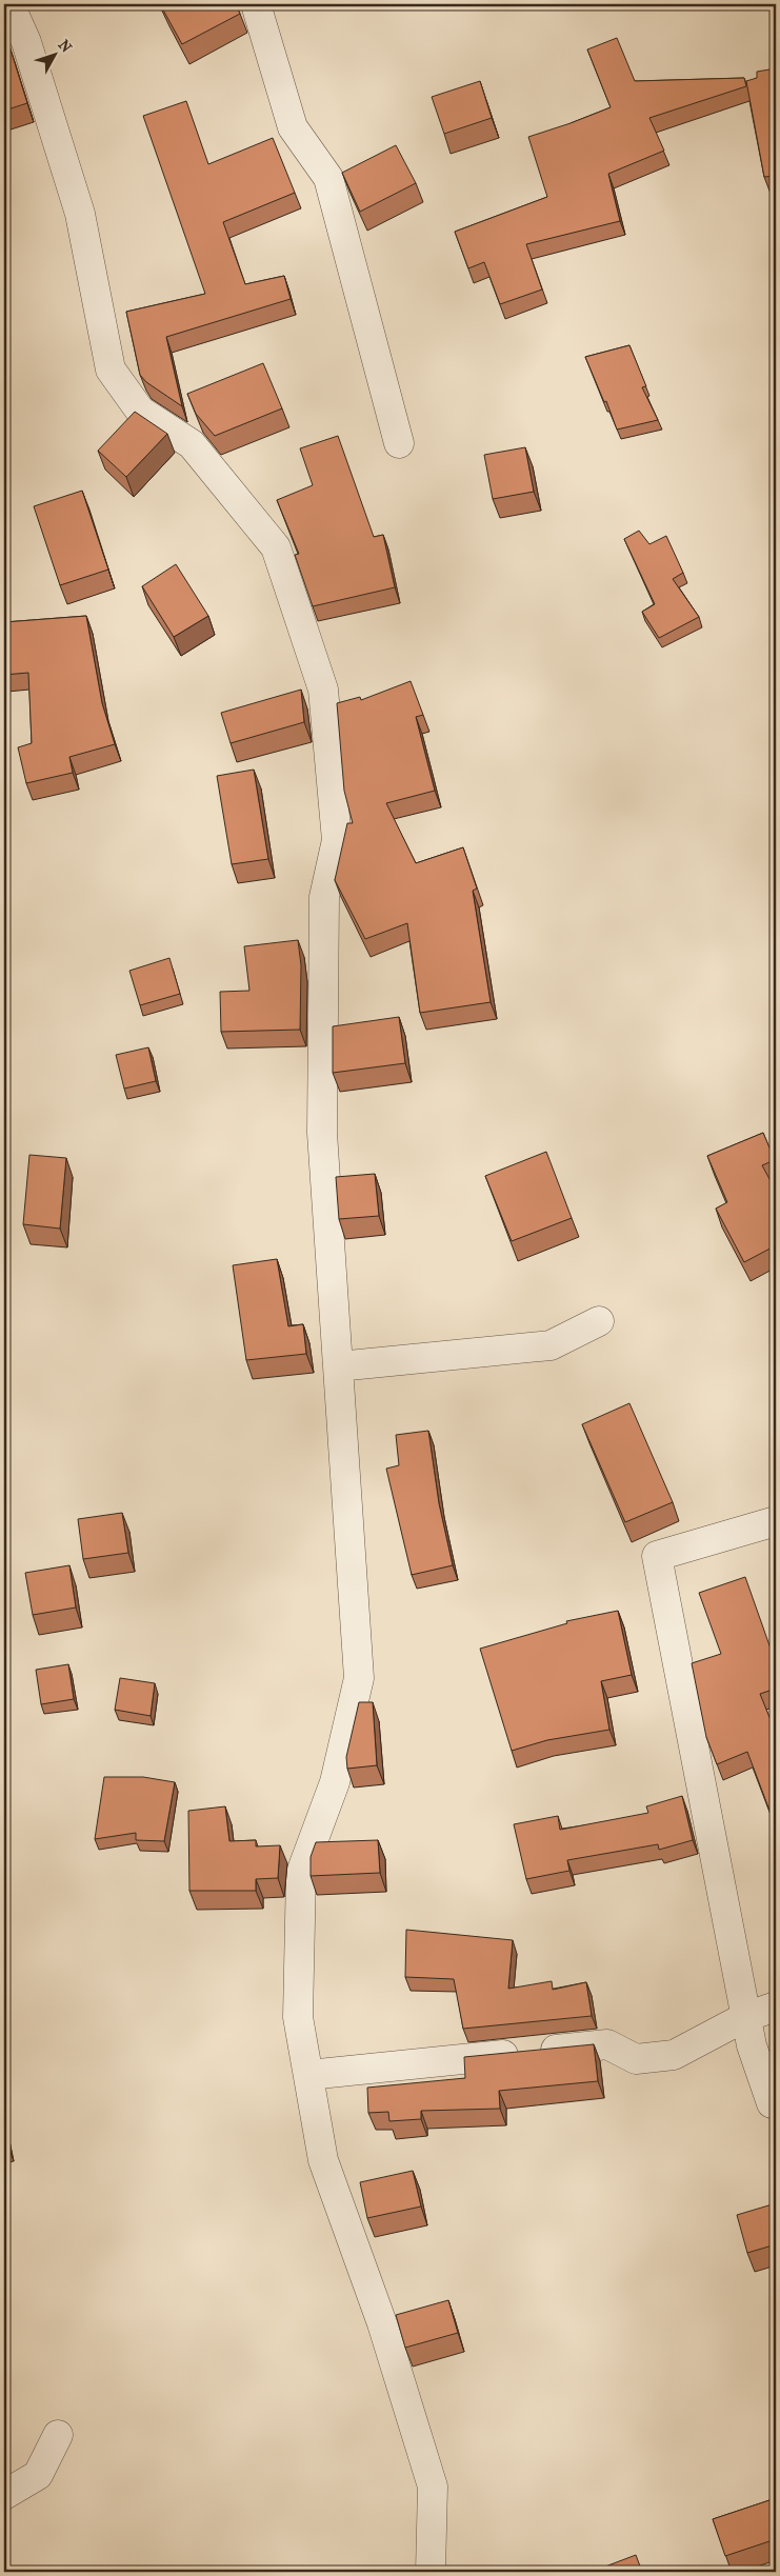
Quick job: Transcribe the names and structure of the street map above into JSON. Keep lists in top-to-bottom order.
{
  "north": "top right"
}
